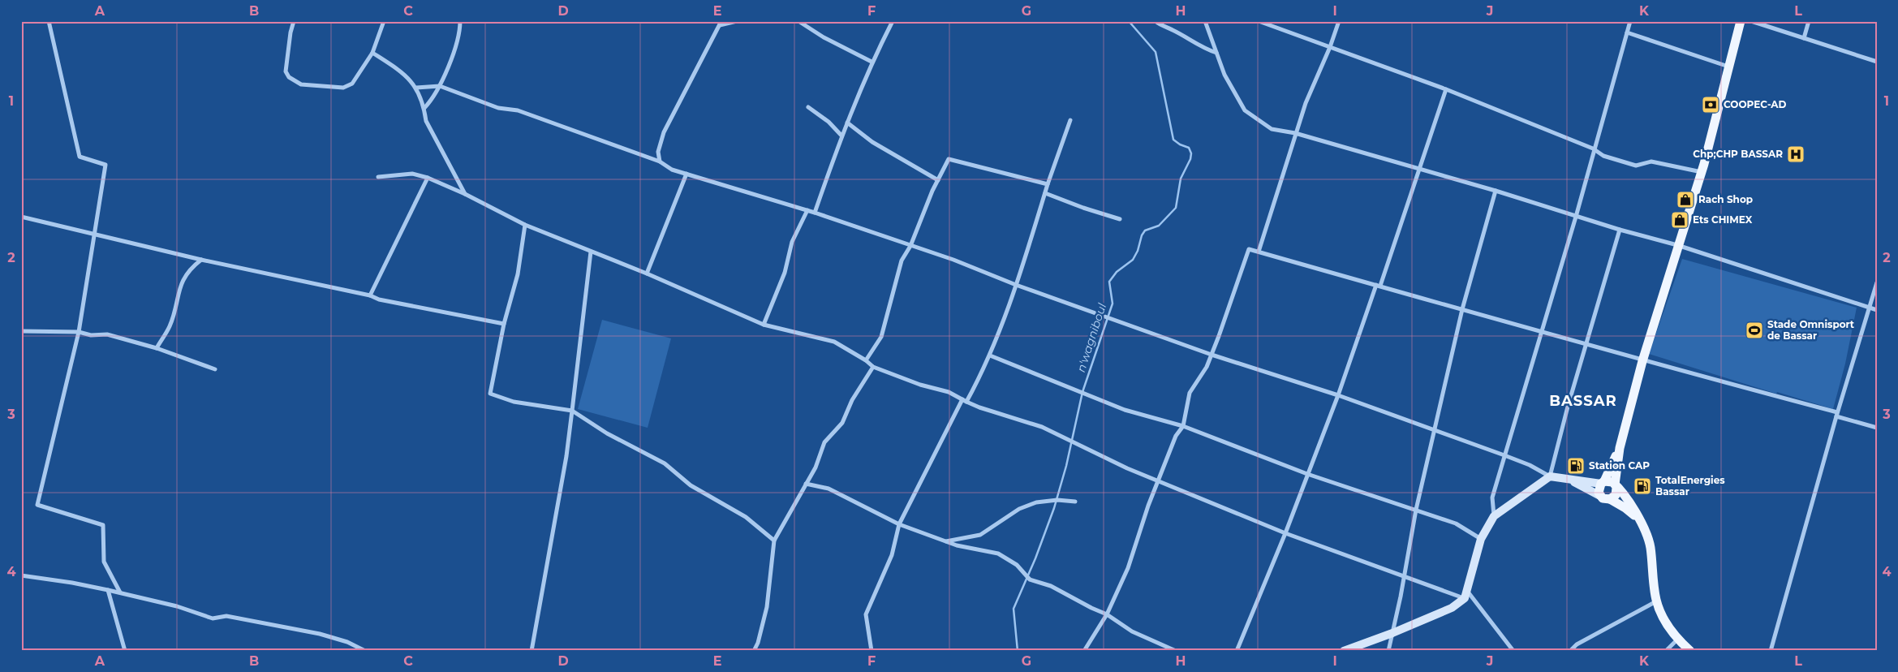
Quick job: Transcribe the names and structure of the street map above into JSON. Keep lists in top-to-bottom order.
{
  "districts": ["BASSAR"],
  "water": ["n'wagniboul"],
  "places": {
    "bank": ["COOPEC-AD"],
    "hospital": ["Chp;CHP BASSAR"],
    "shop": ["Rach Shop", "Ets CHIMEX"],
    "sports": ["Stade Omnisport de Bassar"],
    "fuel station": ["Station CAP", "TotalEnergies Bassar"]
  },
  "grid": {
    "columns": [
      "A",
      "B",
      "C",
      "D",
      "E",
      "F",
      "G",
      "H",
      "I",
      "J",
      "K",
      "L"
    ],
    "rows": [
      "1",
      "2",
      "3",
      "4"
    ]
  }
}
